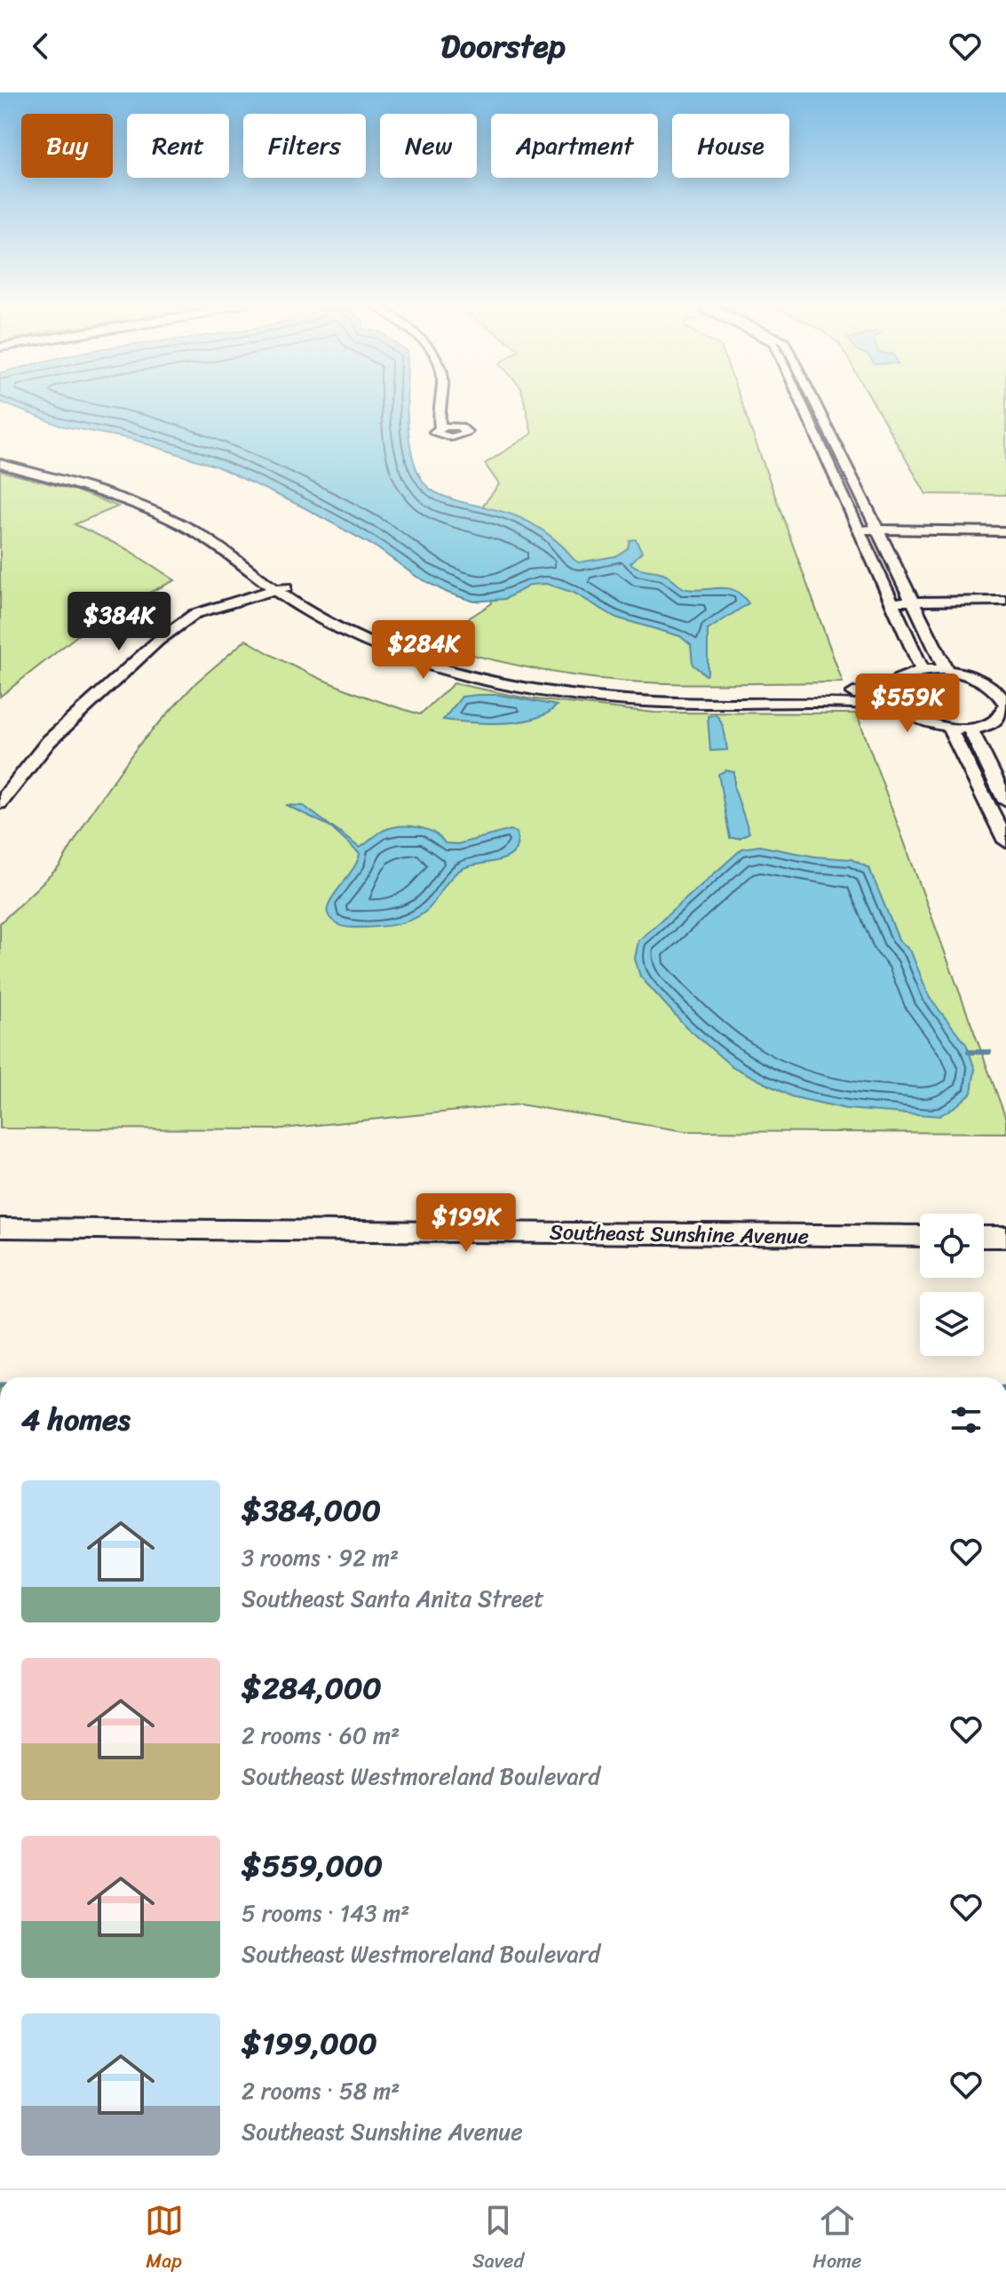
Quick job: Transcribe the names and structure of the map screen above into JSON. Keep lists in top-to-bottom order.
{
  "streets": {
    "street": ["Southeast Sunshine Avenue"]
  },
  "page": {
    "header": "Doorstep",
    "chip": [
      "Buy",
      "Rent",
      "Filters",
      "New",
      "Apartment",
      "House"
    ],
    "price": [
      "$384K",
      "$284K",
      "$559K",
      "$199K"
    ],
    "heading": "4 homes",
    "list": [
      {
        "name": "$384,000",
        "note": "3 rooms · 92 m² · Southeast Santa Anita Street"
      },
      {
        "name": "$284,000",
        "note": "2 rooms · 60 m² · Southeast Westmoreland Boulevard"
      },
      {
        "name": "$559,000",
        "note": "5 rooms · 143 m² · Southeast Westmoreland Boulevard"
      },
      {
        "name": "$199,000",
        "note": "2 rooms · 58 m² · Southeast Sunshine Avenue"
      }
    ],
    "tabs": ["Map", "Saved", "Home"]
  }
}
